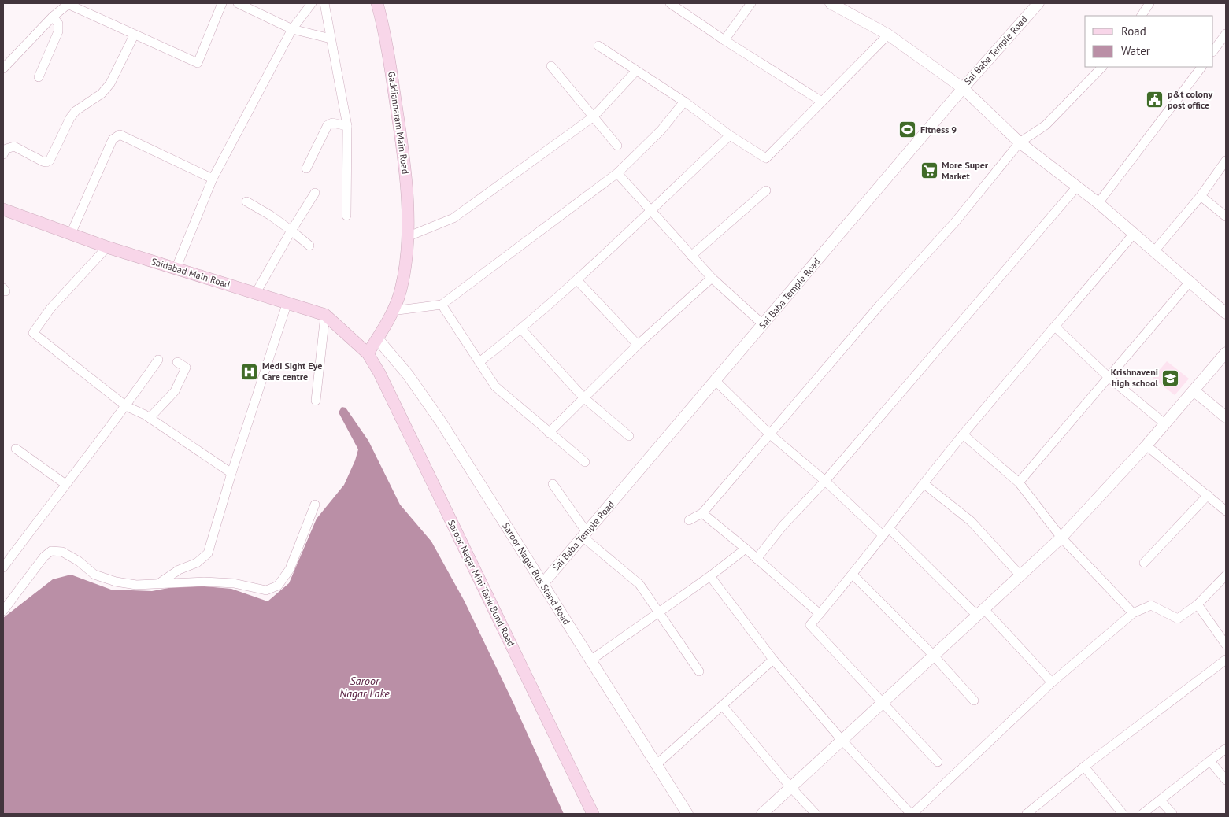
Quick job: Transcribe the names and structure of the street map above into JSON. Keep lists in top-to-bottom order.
{
  "streets": {
    "main road": ["Gaddiannaram Main Road", "Saidabad Main Road", "Saroor Nagar Mini Tank Bund Road"],
    "street": ["Sai Baba Temple Road", "Saroor Nagar Bus Stand Road"]
  },
  "crossings": [
    ["Sai Baba Temple Road", "Saroor Nagar Bus Stand Road"],
    ["Gaddiannaram Main Road", "Saidabad Main Road"],
    ["Gaddiannaram Main Road", "Saroor Nagar Bus Stand Road"],
    ["Gaddiannaram Main Road", "Saroor Nagar Mini Tank Bund Road"],
    ["Saidabad Main Road", "Saroor Nagar Mini Tank Bund Road"]
  ],
  "water": ["Saroor Nagar Lake"],
  "places": {
    "public building": ["p&t colony post office"],
    "sports": ["Fitness 9"],
    "supermarket": ["More Super Market"],
    "hospital": ["Medi Sight Eye Care centre"],
    "school or university": ["Krishnaveni high school"]
  },
  "legend": ["Road", "Water"]
}
